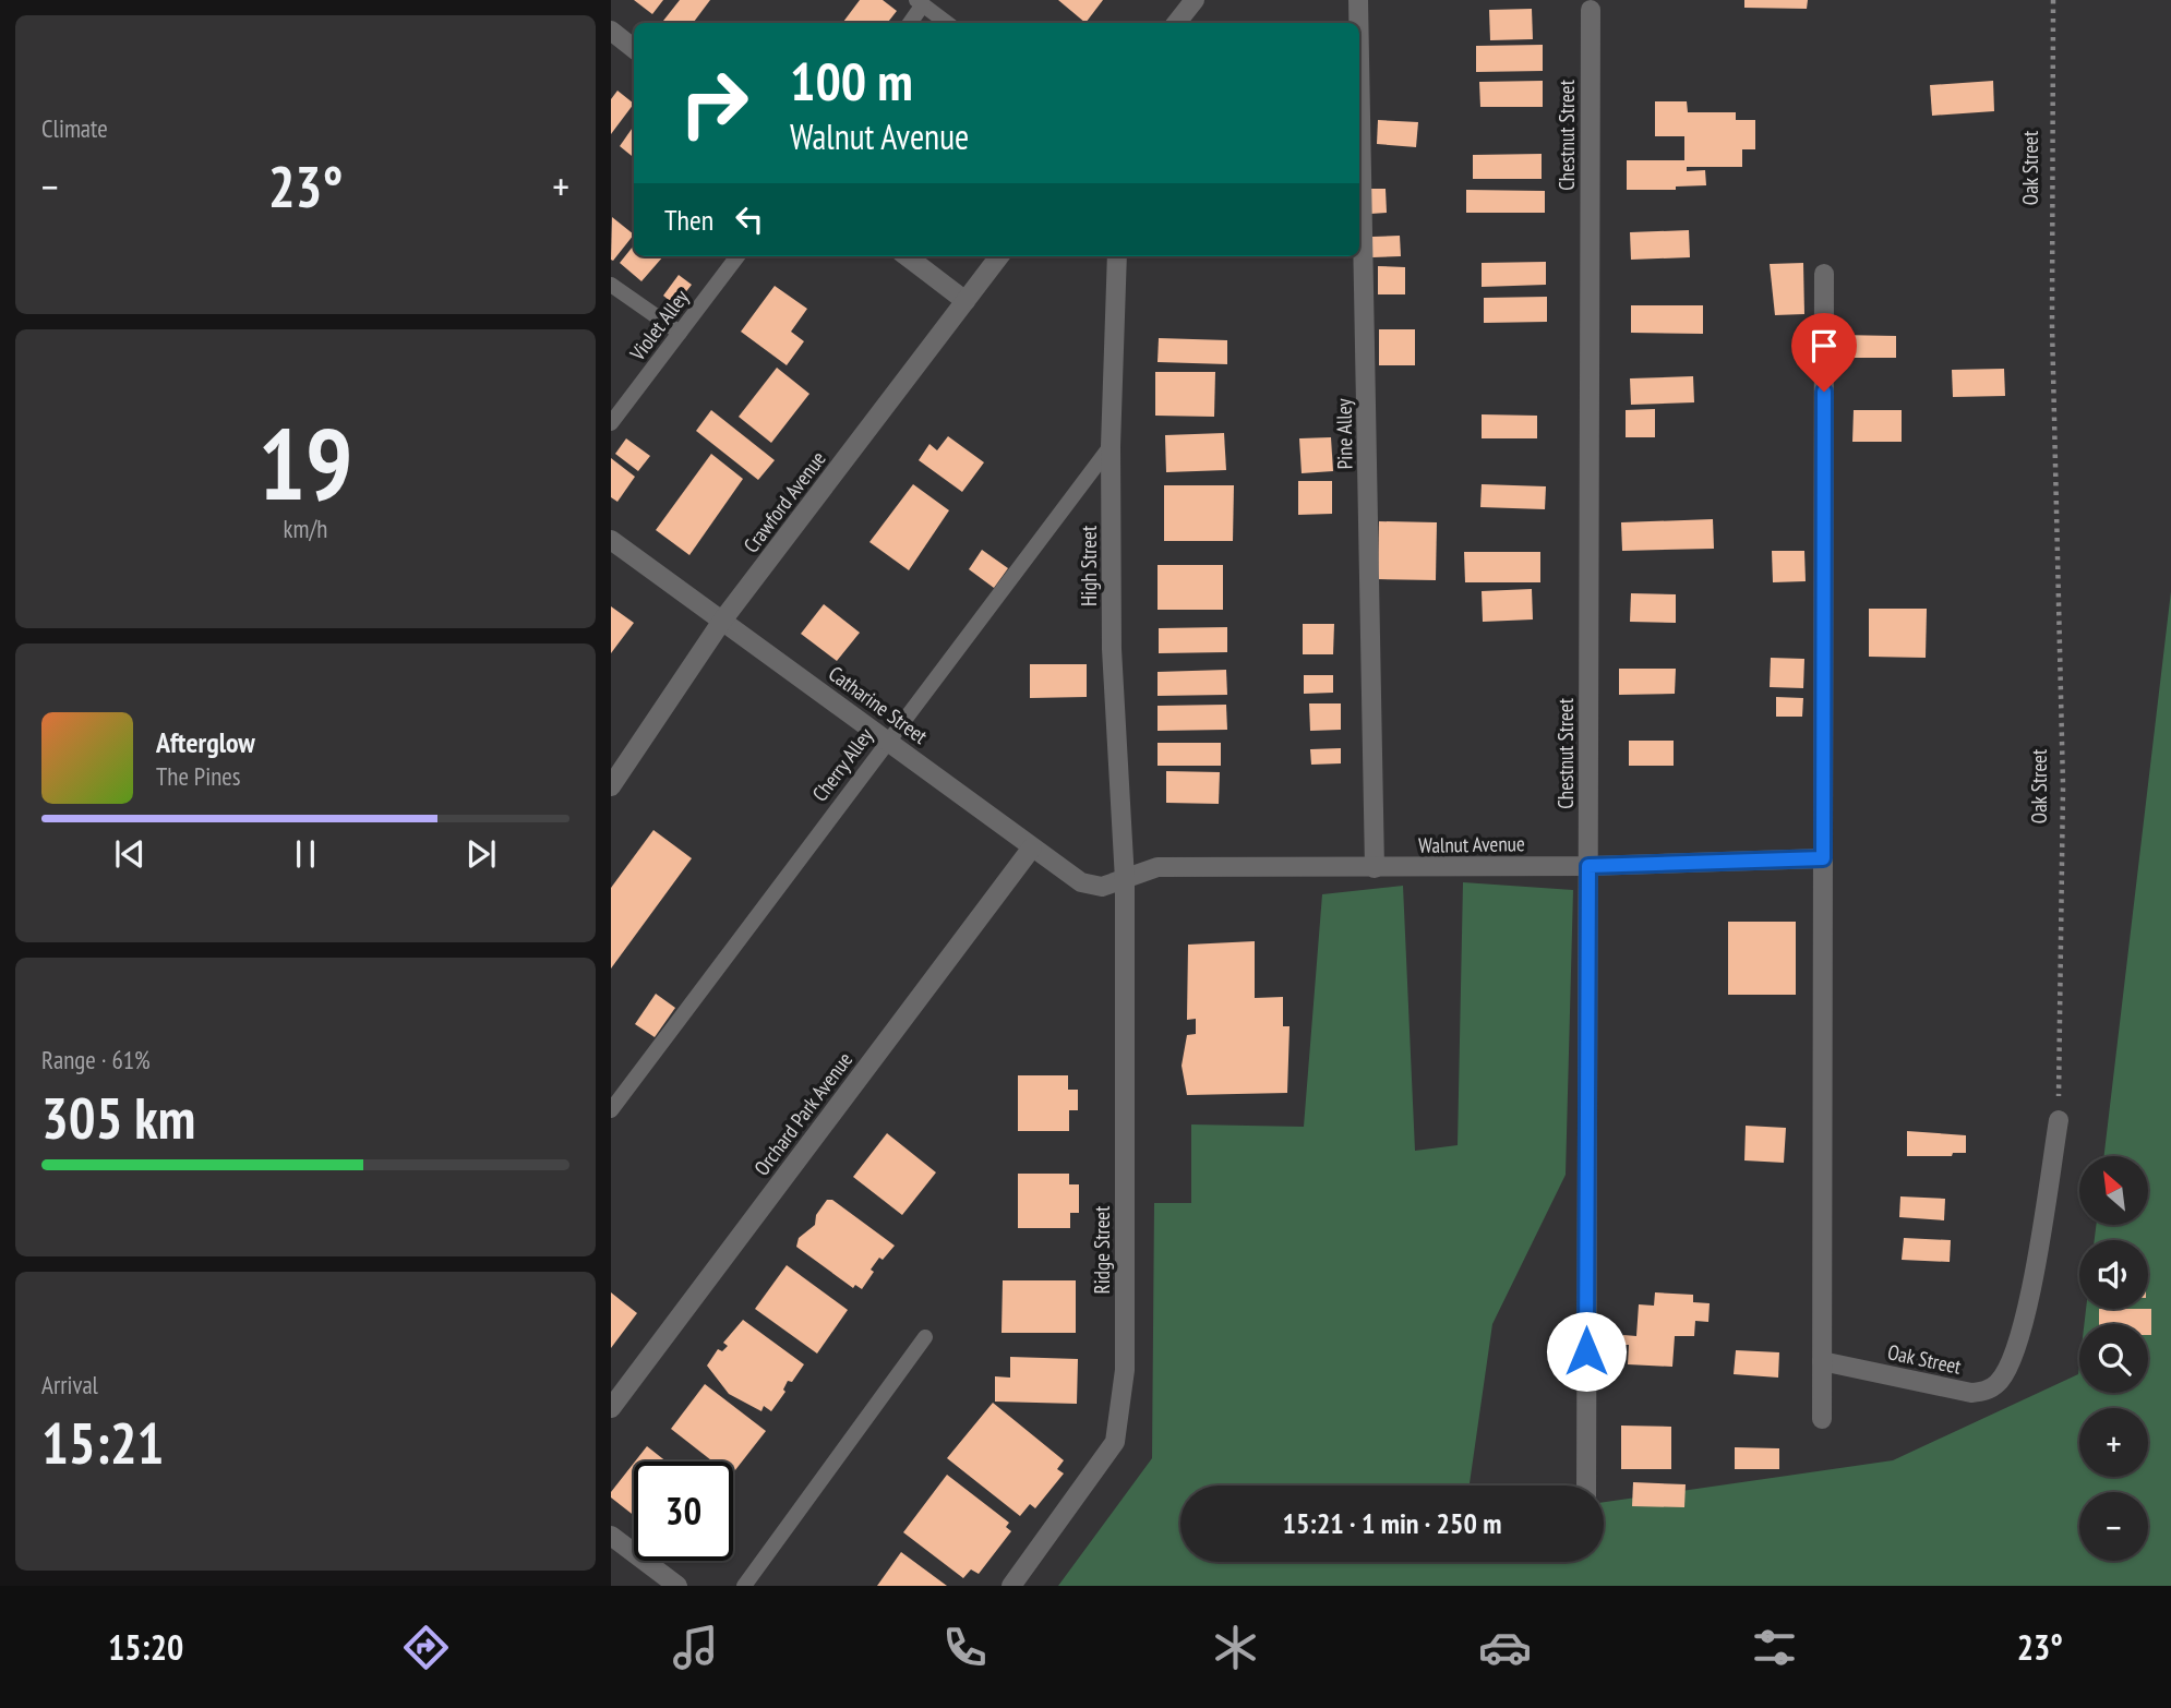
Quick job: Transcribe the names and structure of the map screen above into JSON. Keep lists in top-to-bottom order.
{
  "streets": {
    "street": [
      "Chestnut Street",
      "Oak Street",
      "Pine Alley",
      "Crawford Avenue",
      "High Street",
      "Catharine Street",
      "Walnut Avenue",
      "Orchard Park Avenue",
      "Ridge Street"
    ],
    "lane": ["Violet Alley", "Cherry Alley"]
  },
  "crossings": [
    ["Chestnut Street", "Walnut Avenue"],
    ["Pine Alley", "Walnut Avenue"],
    ["Crawford Avenue", "Catharine Street"],
    ["High Street", "Catharine Street"],
    ["High Street", "Cherry Alley"],
    ["High Street", "Walnut Avenue"],
    ["High Street", "Ridge Street"],
    ["Catharine Street", "Cherry Alley"],
    ["Catharine Street", "Walnut Avenue"],
    ["Catharine Street", "Orchard Park Avenue"],
    ["Catharine Street", "Ridge Street"],
    ["Walnut Avenue", "Ridge Street"]
  ],
  "north": "top left",
  "page": {
    "tile": [
      "Climate",
      ["19", "km/h"],
      ["Range · 61%", "305 km"],
      ["Arrival", "15:21"]
    ],
    "turn": ["100 m", "Walnut Avenue"],
    "heat": ["−", "23°", "+"],
    "then": "Then",
    "song": ["Afterglow", "The Pines"],
    "map_buttons": ["+", "−"],
    "limit": "30",
    "trip": "15:21 · 1 min · 250 m",
    "tabs": ["15:20", "23°"]
  }
}
